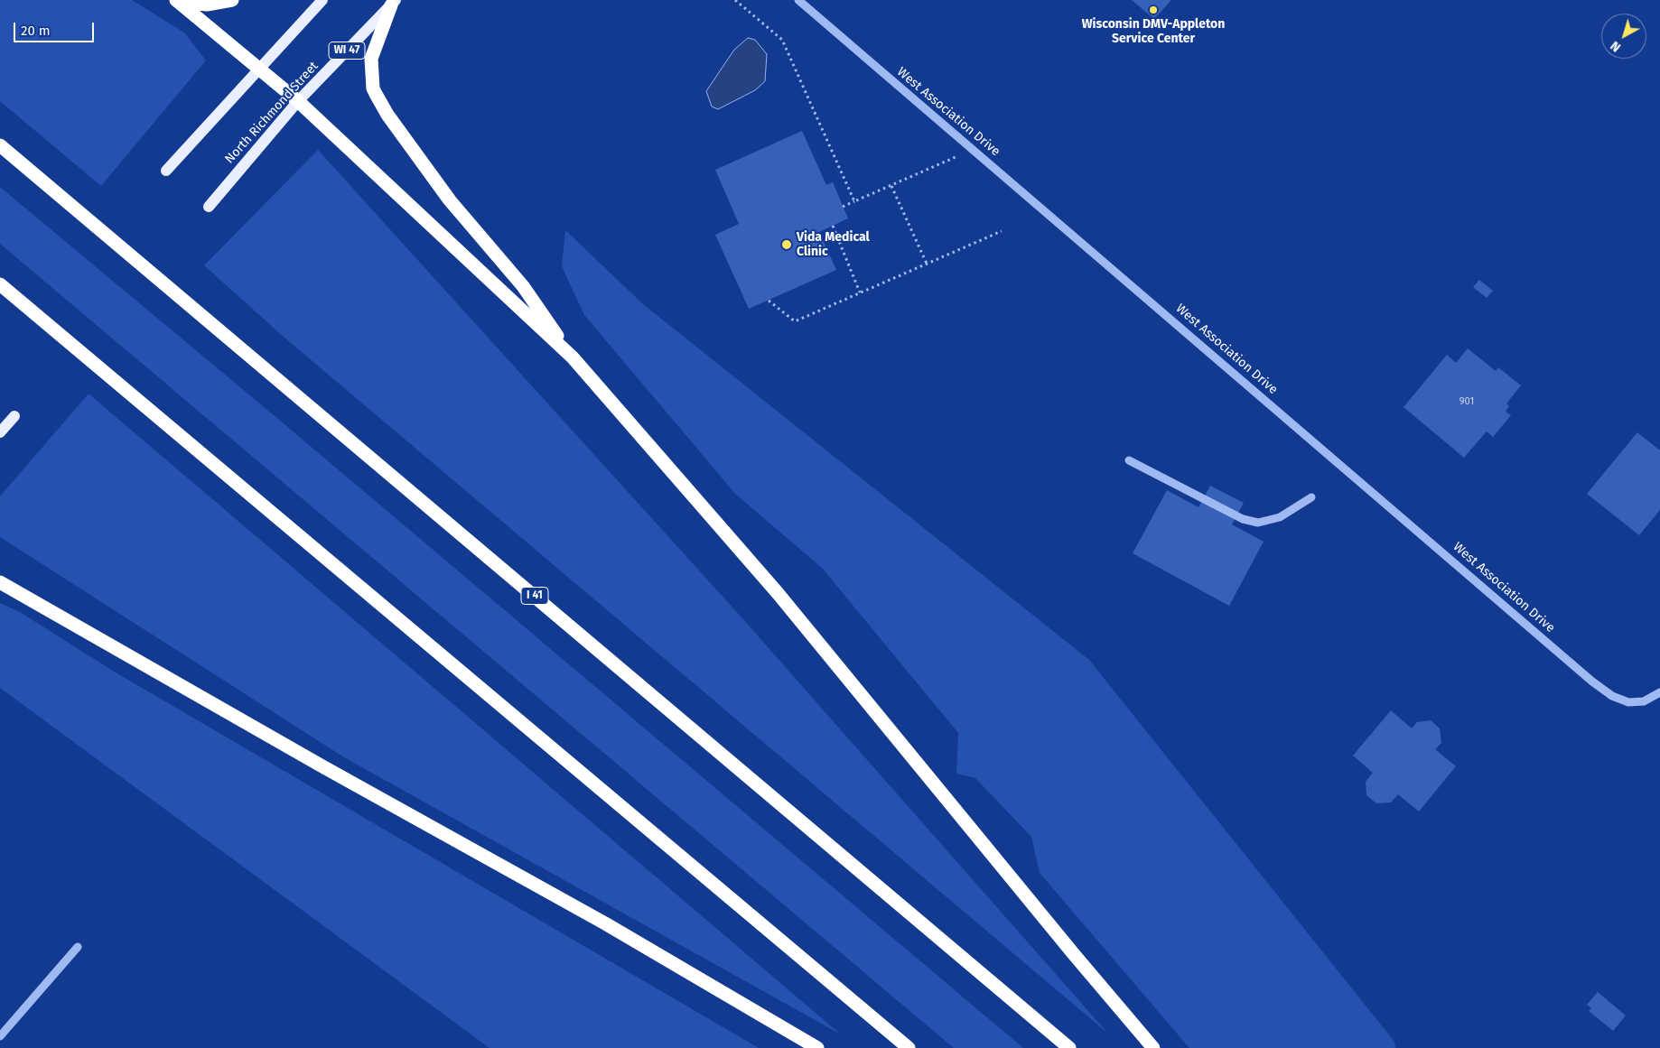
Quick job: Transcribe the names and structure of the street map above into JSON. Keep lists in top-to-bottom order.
{
  "streets": {
    "highway": ["I 41"],
    "main road": ["WI 47", "North Richmond Street"],
    "street": ["West Association Drive"]
  },
  "places": ["Wisconsin DMV-Appleton Service Center", "Vida Medical Clinic"],
  "house_numbers": ["901"],
  "scale_bar": "20 m",
  "north": "bottom left"
}
